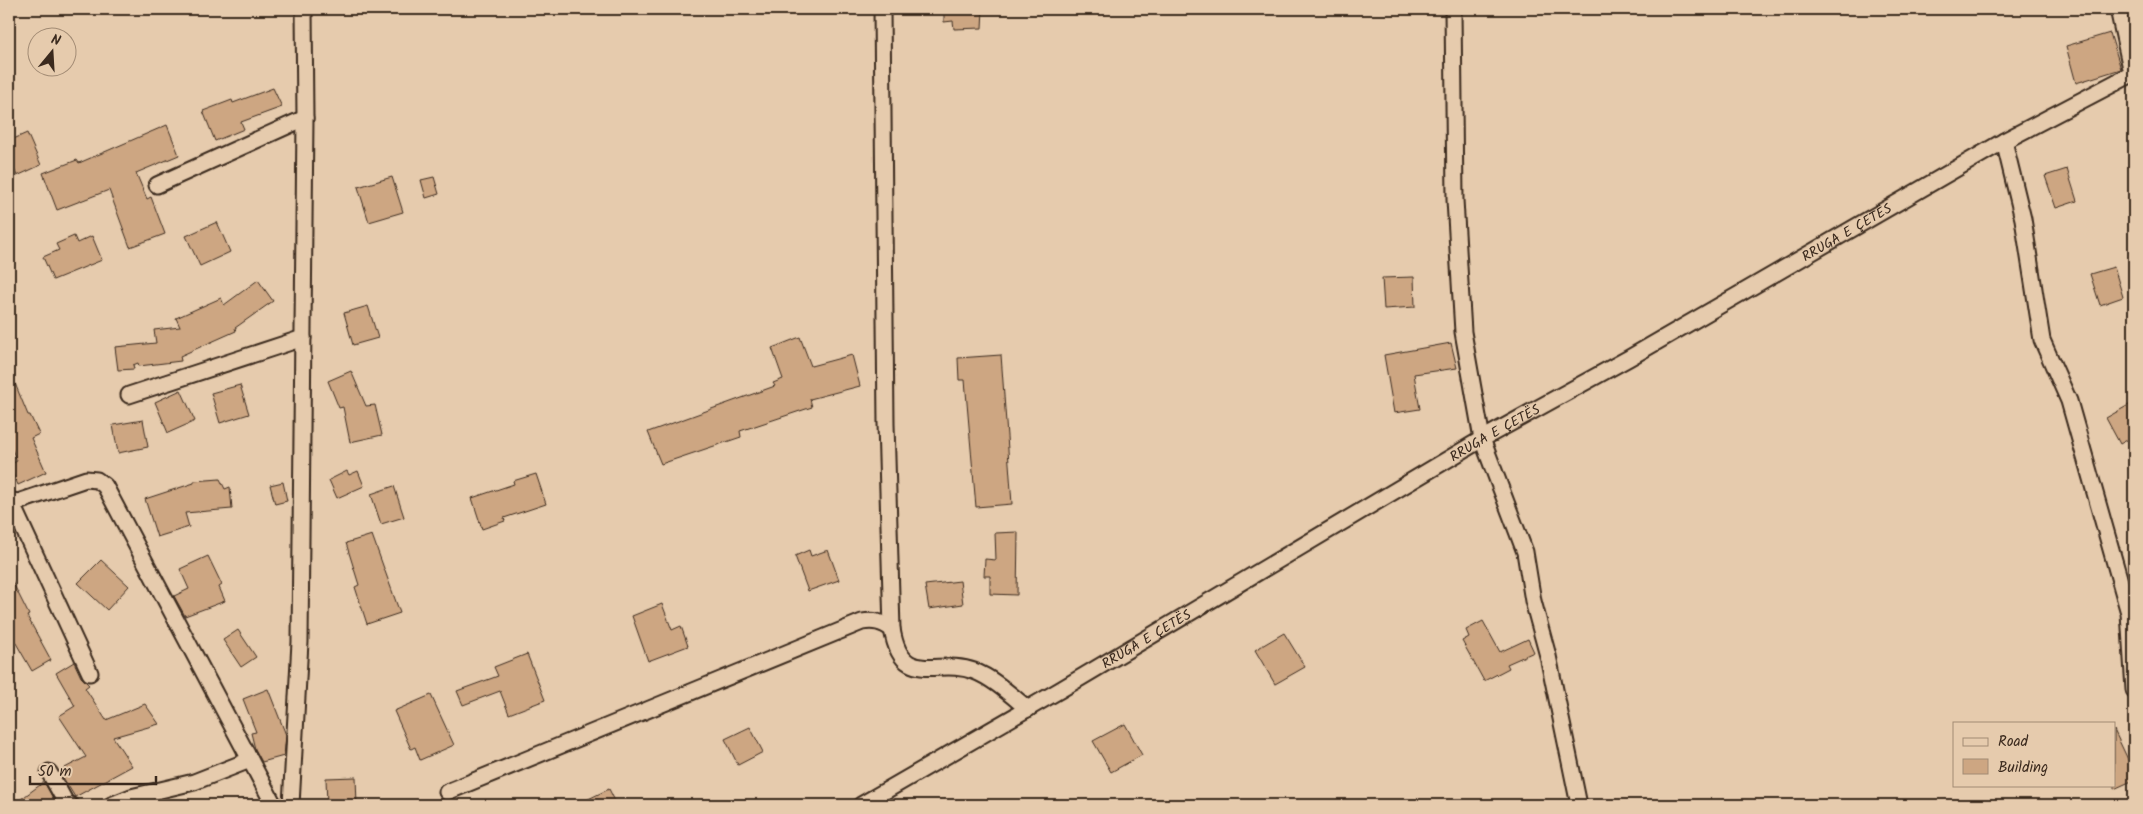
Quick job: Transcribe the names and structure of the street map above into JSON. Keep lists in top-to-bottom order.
{
  "streets": {
    "street": ["RRUGA E ÇETËS"]
  },
  "legend": ["Road", "Building"],
  "scale_bar": "50 m",
  "north": "top"
}
